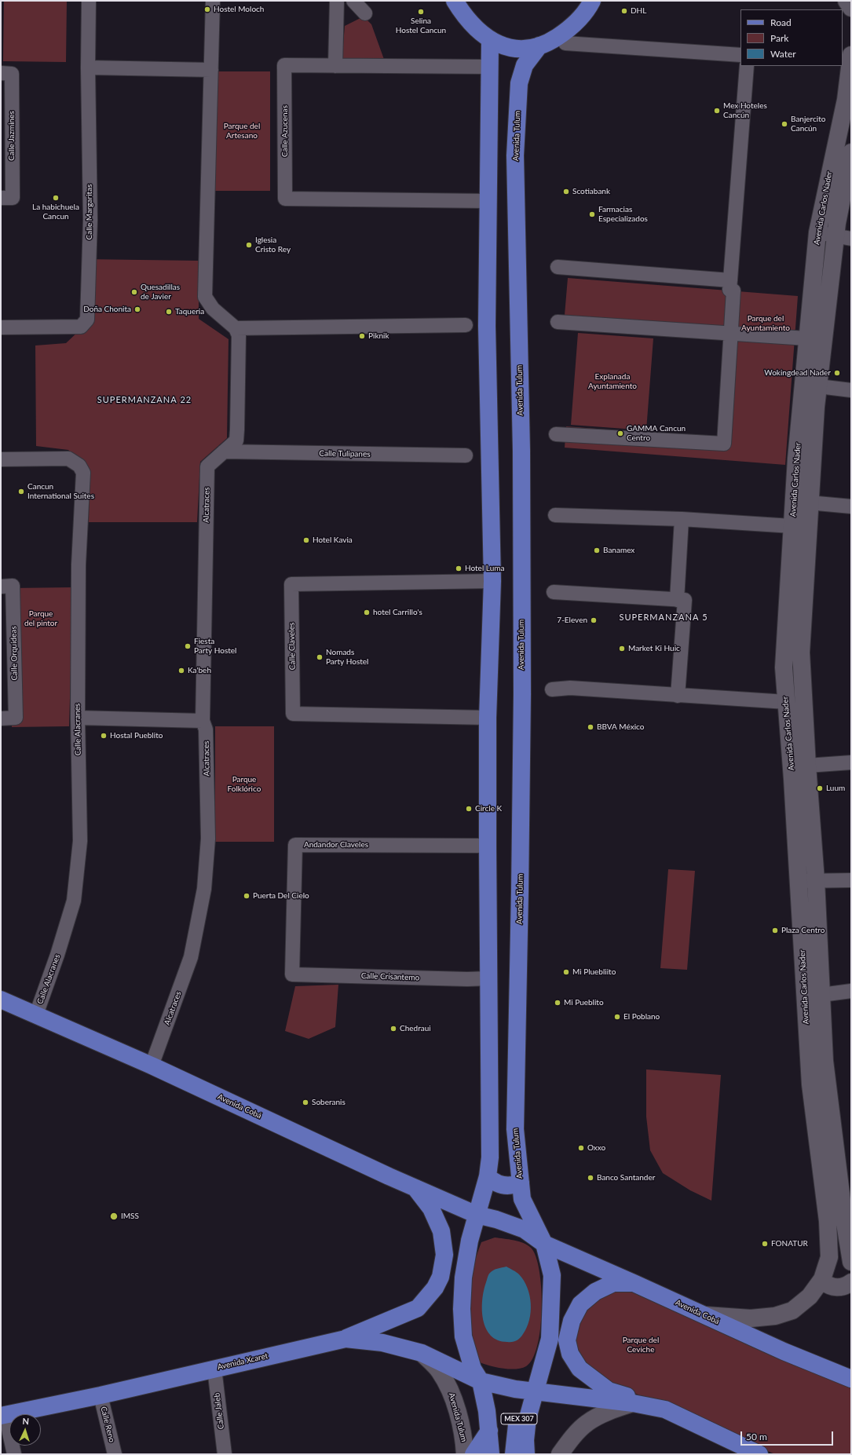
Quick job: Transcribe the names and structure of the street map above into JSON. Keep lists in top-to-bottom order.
{
  "streets": {
    "main road": [
      "Avenida Tulum",
      "Avenida Cobá",
      "Avenida Xcaret",
      "MEX 307"
    ],
    "street": [
      "Calle Azucenas",
      "Calle Jazmines",
      "Avenida Carlos Nader",
      "Calle Margaritas",
      "Calle Tulipanes",
      "Alcatraces",
      "Calle Claveles",
      "Calle Orquídeas",
      "Calle Alacranes",
      "Andandor Claveles",
      "Calle Crisantemo",
      "Calle Jaleb",
      "Calle Reno"
    ]
  },
  "crossings": [
    ["Avenida Tulum", "Avenida Cobá"],
    ["Avenida Tulum", "Avenida Xcaret"],
    ["Avenida Tulum", "MEX 307"],
    ["Avenida Carlos Nader", "Avenida Cobá"],
    ["Calle Tulipanes", "Alcatraces"],
    ["Alcatraces", "Avenida Cobá"],
    ["Calle Alacranes", "Avenida Cobá"],
    ["Andandor Claveles", "Calle Crisantemo"],
    ["Avenida Xcaret", "Calle Jaleb"],
    ["Avenida Xcaret", "MEX 307"],
    ["Avenida Xcaret", "Calle Reno"]
  ],
  "districts": ["SUPERMANZANA 22", "SUPERMANZANA 5"],
  "parks": [
    "Parque del Artesano",
    "Parque del Ayuntamiento",
    "Explanada Ayuntamiento",
    "Parque del pintor",
    "Parque Folklórico",
    "Parque del Ceviche"
  ],
  "places": [
    "Hostel Moloch",
    "DHL",
    "Selina Hostel Cancun",
    "Mex Hoteles Cancún",
    "Banjercito Cancún",
    "Scotiabank",
    "La habichuela Cancun",
    "Farmacias Especializados",
    "Iglesia Cristo Rey",
    "Quesadillas de Javier",
    "Doña Chonita",
    "Taqueria",
    "Piknik",
    "Wokingdead Nader",
    "GAMMA Cancun Centro",
    "Cancun International Suites",
    "Hotel Kavia",
    "Banamex",
    "Hotel Luma",
    "hotel Carrillo's",
    "7-Eleven",
    "Fiesta Party Hostel",
    "Market Ki Huic",
    "Nomads Party Hostel",
    "Ka'beh",
    "BBVA México",
    "Hostal Pueblito",
    "Luum",
    "Circle K",
    "Puerta Del Cielo",
    "Plaza Centro",
    "Mi Pluebliito",
    "Mi Pueblito",
    "El Poblano",
    "Chedraui",
    "Soberanis",
    "Oxxo",
    "Banco Santander",
    "IMSS",
    "FONATUR"
  ],
  "legend": ["Road", "Park", "Water"],
  "scale_bar": "50 m",
  "north": "top"
}
